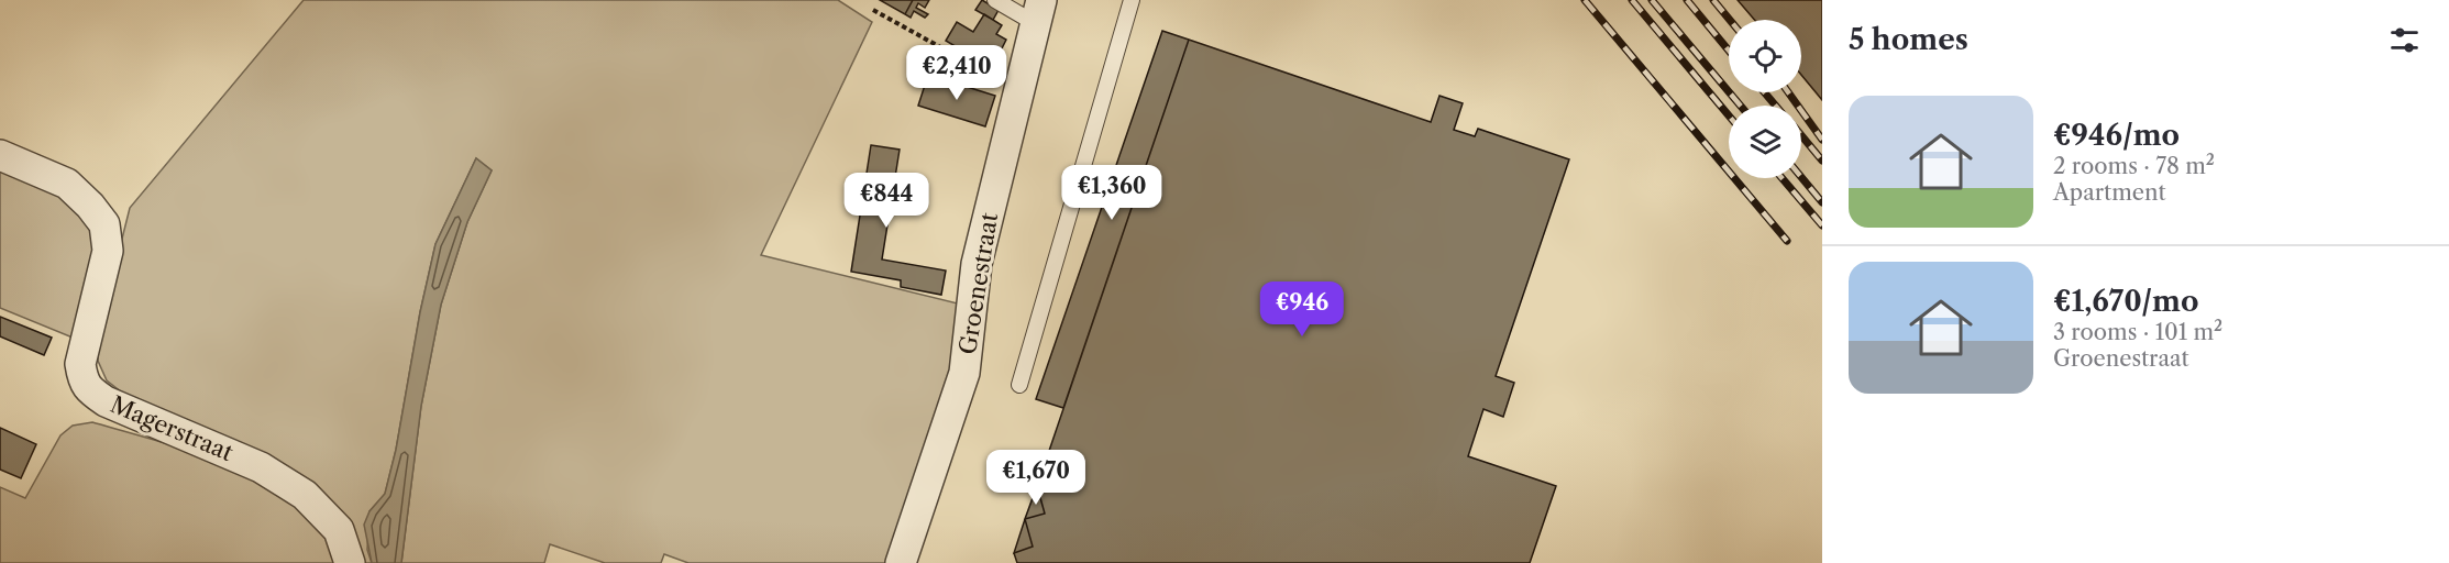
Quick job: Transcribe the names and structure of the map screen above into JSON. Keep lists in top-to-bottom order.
{
  "streets": {
    "street": ["Groenestraat", "Magerstraat"]
  },
  "page": {
    "heading": "5 homes",
    "price": [
      "€2,410",
      "€1,360",
      "€844",
      "€946",
      "€1,670"
    ],
    "list": [
      {
        "name": "€946/mo",
        "note": "2 rooms · 78 m² · Apartment"
      },
      {
        "name": "€1,670/mo",
        "note": "3 rooms · 101 m² · Groenestraat"
      }
    ]
  }
}
